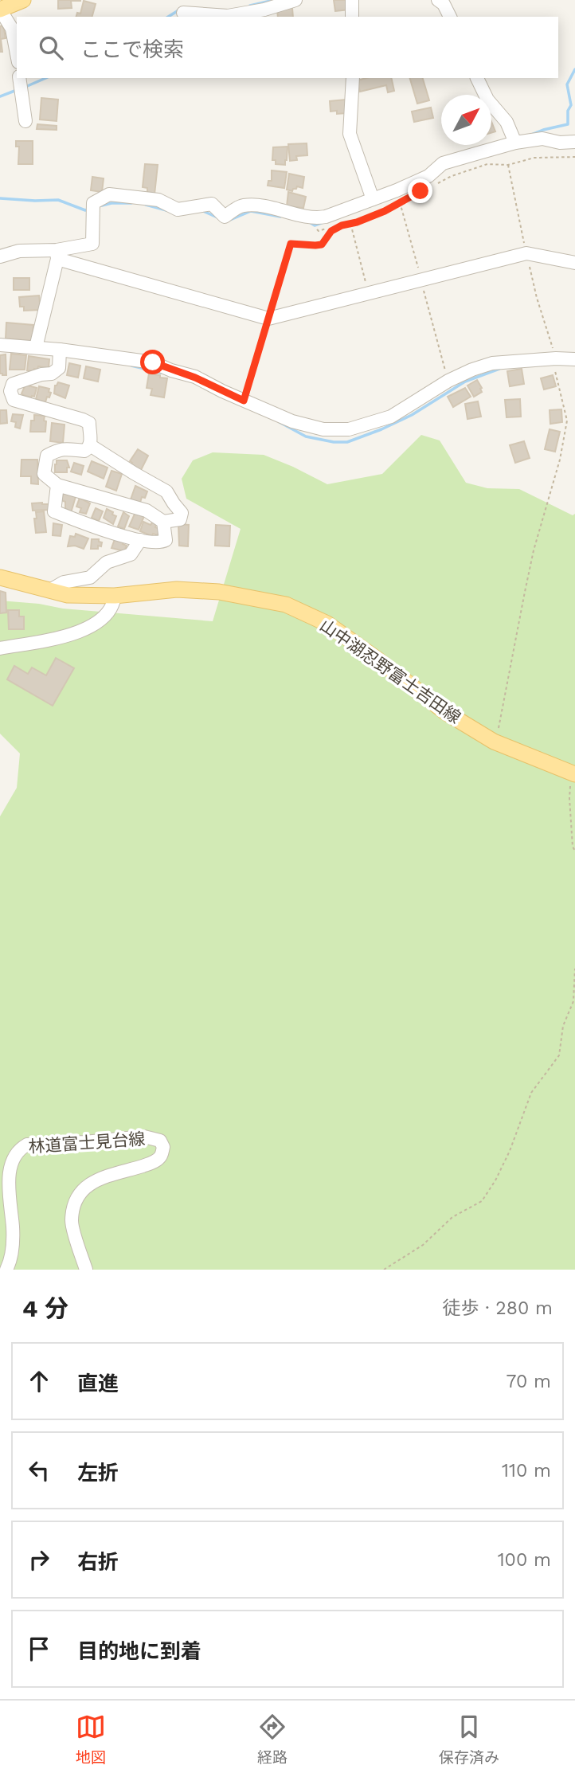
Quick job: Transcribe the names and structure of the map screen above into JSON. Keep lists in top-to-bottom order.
{
  "streets": {
    "main road": ["山中湖忍野富士吉田線"],
    "street": ["林道富士見台線"]
  },
  "north": "top right",
  "page": {
    "search": "ここで検索",
    "heading": ["4 分", "徒歩 · 280 m"],
    "list": [
      ["直進", "70 m"],
      ["左折", "110 m"],
      ["右折", "100 m"],
      "目的地に到着"
    ],
    "nav": ["地図", "経路", "保存済み"]
  }
}
